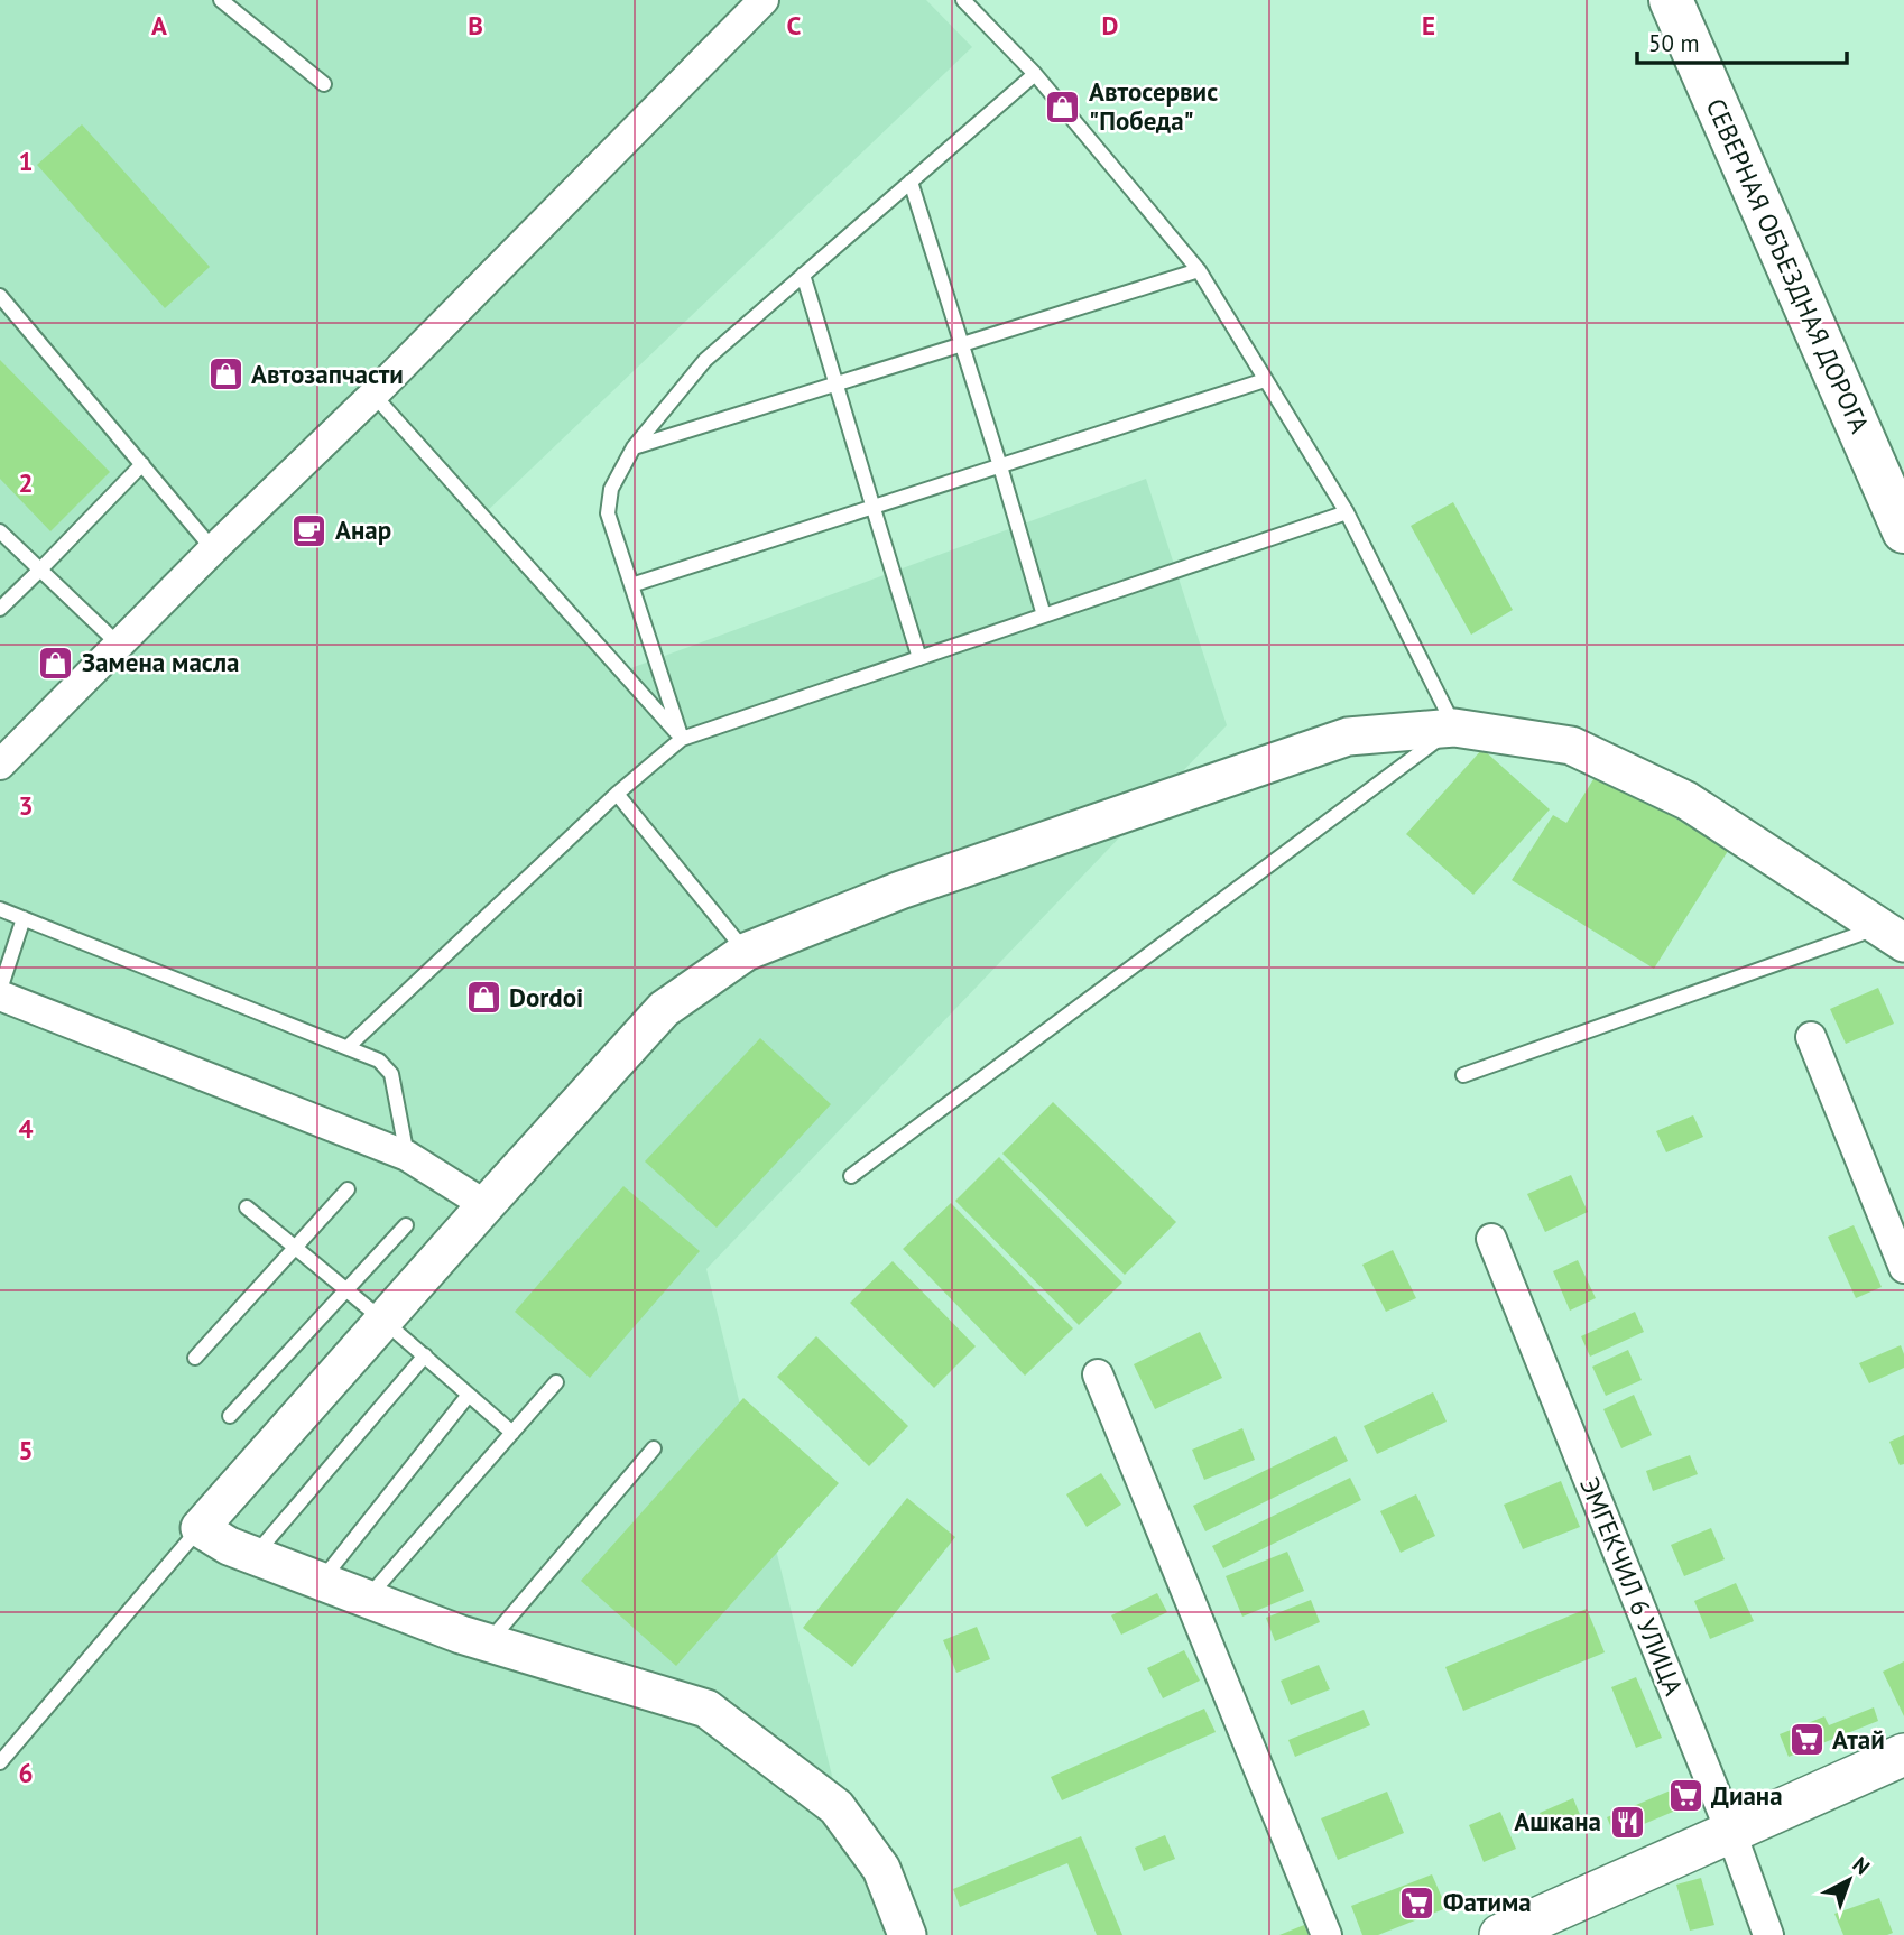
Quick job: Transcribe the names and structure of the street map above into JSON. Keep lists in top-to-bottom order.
{
  "streets": {
    "highway": ["СЕВЕРНАЯ ОБЪЕЗДНАЯ ДОРОГА"],
    "street": ["ЭМГЕКЧИЛ 6 УЛИЦА"]
  },
  "places": {
    "shop": [
      "Автосервис \"Победа\"",
      "Автозапчасти",
      "Замена масла",
      "Dordoi"
    ],
    "cafe": ["Анар"],
    "supermarket": ["Атай", "Диана", "Фатима"],
    "restaurant": ["Ашкана"]
  },
  "scale_bar": "50 m",
  "north": "top right",
  "grid": {
    "columns": [
      "A",
      "B",
      "C",
      "D",
      "E"
    ],
    "rows": [
      "1",
      "2",
      "3",
      "4",
      "5",
      "6"
    ]
  }
}
